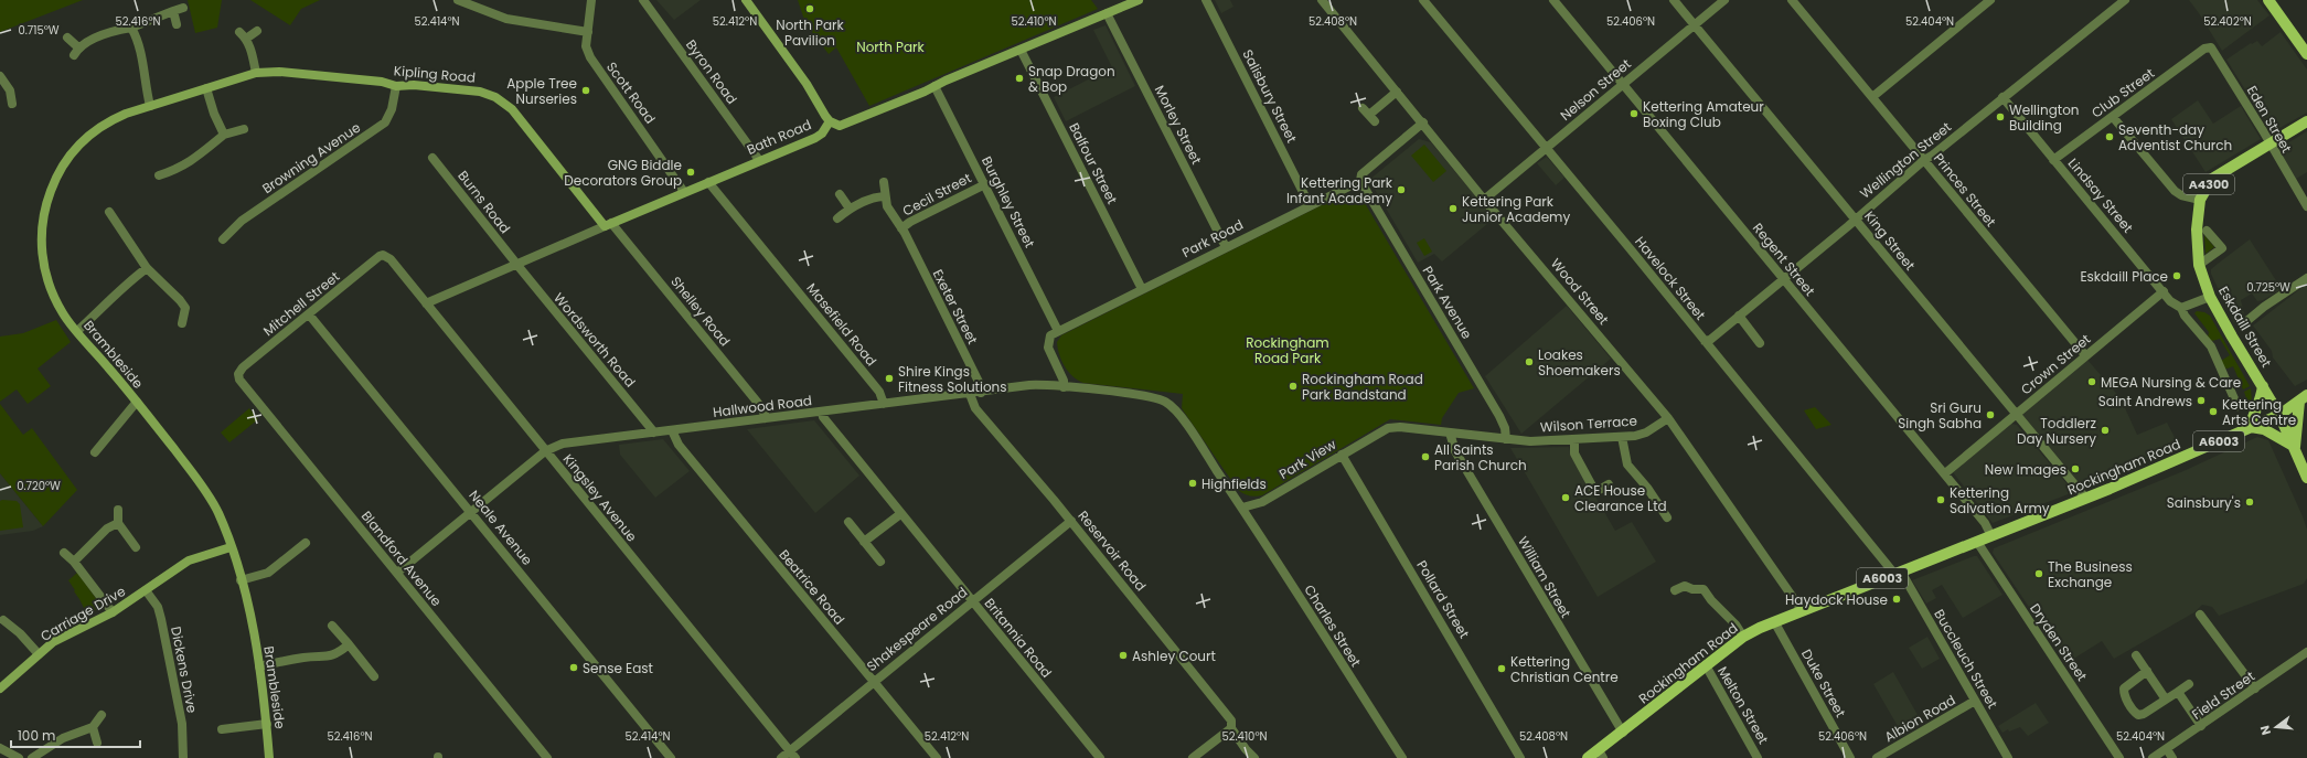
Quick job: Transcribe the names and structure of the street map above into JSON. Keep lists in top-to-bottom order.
{
  "streets": {
    "main road": [
      "A4300",
      "Eskdaill Street",
      "A6003",
      "Rockingham Road"
    ],
    "street": [
      "Byron Road",
      "Kipling Road",
      "Nelson Street",
      "Scott Road",
      "Club Street",
      "Salisbury Street",
      "Eden Street",
      "Morley Street",
      "Bath Road",
      "Browning Avenue",
      "Wellington Street",
      "Balfour Street",
      "Princes Street",
      "Cecil Street",
      "Lindsay Street",
      "Burns Road",
      "Burghley Street",
      "Park Road",
      "King Street",
      "Regent Street",
      "Havelock Street",
      "Wood Street",
      "Park Avenue",
      "Mitchell Street",
      "Exeter Street",
      "Shelley Road",
      "Masefield Road",
      "Wordsworth Road",
      "Brambleside",
      "Crown Street",
      "Hallwood Road",
      "Wilson Terrace",
      "Park View",
      "Kingsley Avenue",
      "Neale Avenue",
      "Reservoir Road",
      "Blandford Avenue",
      "William Street",
      "Beatrice Road",
      "Pollard Street",
      "Carriage Drive",
      "Charles Street",
      "Shakespeare Road",
      "Britannia Road",
      "Dryden Street",
      "Buccleuch Street",
      "Dickens Drive",
      "Duke Street",
      "Field Street",
      "Melton Street",
      "Albion Road"
    ]
  },
  "crossings": [
    ["Byron Road", "Bath Road"],
    ["Kipling Road", "Bath Road"],
    ["Kipling Road", "Browning Avenue"],
    ["Kipling Road", "Shelley Road"],
    ["Kipling Road", "Brambleside"],
    ["Nelson Street", "King Street"],
    ["Nelson Street", "Regent Street"],
    ["Nelson Street", "Havelock Street"],
    ["Nelson Street", "Wood Street"],
    ["Scott Road", "Bath Road"],
    ["Club Street", "Eden Street"],
    ["Club Street", "Lindsay Street"],
    ["Salisbury Street", "Park Road"],
    ["Eden Street", "Eskdaill Street"],
    ["Morley Street", "Bath Road"],
    ["Morley Street", "Park Road"],
    ["Bath Road", "Balfour Street"],
    ["Bath Road", "Burns Road"],
    ["Bath Road", "Burghley Street"],
    ["Bath Road", "Shelley Road"],
    ["Bath Road", "Masefield Road"],
    ["Bath Road", "Wordsworth Road"],
    ["Bath Road", "Kingsley Avenue"],
    ["Wellington Street", "Princes Street"],
    ["Wellington Street", "Lindsay Street"],
    ["Wellington Street", "King Street"],
    ["Wellington Street", "Regent Street"],
    ["Wellington Street", "Havelock Street"],
    ["Balfour Street", "Park Road"],
    ["A4300", "Eskdaill Street"],
    ["A4300", "Rockingham Road"],
    ["Princes Street", "Crown Street"],
    ["Cecil Street", "Burghley Street"],
    ["Cecil Street", "Exeter Street"],
    ["Lindsay Street", "Crown Street"],
    ["Burns Road", "Wordsworth Road"],
    ["Burghley Street", "Park Road"],
    ["Park Road", "Wood Street"],
    ["Park Road", "Park Avenue"],
    ["King Street", "Crown Street"],
    ["King Street", "Rockingham Road"],
    ["Regent Street", "Crown Street"],
    ["Regent Street", "Rockingham Road"],
    ["Havelock Street", "Rockingham Road"],
    ["Havelock Street", "Buccleuch Street"],
    ["Wood Street", "Wilson Terrace"],
    ["Wood Street", "Rockingham Road"],
    ["Park Avenue", "Wilson Terrace"],
    ["Park Avenue", "Park View"],
    ["Mitchell Street", "Kingsley Avenue"],
    ["Mitchell Street", "Neale Avenue"],
    ["Mitchell Street", "Blandford Avenue"],
    ["Exeter Street", "Hallwood Road"],
    ["Shelley Road", "Hallwood Road"],
    ["Masefield Road", "Hallwood Road"],
    ["Eskdaill Street", "Rockingham Road"],
    ["Wordsworth Road", "Hallwood Road"],
    ["Brambleside", "Carriage Drive"],
    ["Hallwood Road", "Park View"],
    ["Hallwood Road", "Kingsley Avenue"],
    ["Hallwood Road", "Neale Avenue"],
    ["Hallwood Road", "Reservoir Road"],
    ["Hallwood Road", "Blandford Avenue"],
    ["Hallwood Road", "Beatrice Road"],
    ["Hallwood Road", "Charles Street"],
    ["Hallwood Road", "Britannia Road"],
    ["Wilson Terrace", "Park View"],
    ["Park View", "William Street"],
    ["Park View", "Pollard Street"],
    ["Park View", "Charles Street"],
    ["Rockingham Road", "William Street"],
    ["Rockingham Road", "Dryden Street"],
    ["Rockingham Road", "Buccleuch Street"],
    ["Rockingham Road", "Duke Street"],
    ["Rockingham Road", "Melton Street"],
    ["Kingsley Avenue", "Shakespeare Road"],
    ["Reservoir Road", "Shakespeare Road"],
    ["Beatrice Road", "Shakespeare Road"],
    ["Carriage Drive", "Dickens Drive"],
    ["Shakespeare Road", "Britannia Road"],
    ["Buccleuch Street", "Albion Road"]
  ],
  "parks": ["North Park", "Rockingham Road Park"],
  "places": [
    "North Park Pavilion",
    "Snap Dragon & Bop",
    "Apple Tree Nurseries",
    "Kettering Amateur Boxing Club",
    "Wellington Building",
    "Seventh-day Adventist Church",
    "GNG Biddle Decorators Group",
    "Kettering Park Infant Academy",
    "Kettering Park Junior Academy",
    "Eskdaill Place",
    "Loakes Shoemakers",
    "Shire Kings Fitness Solutions",
    "MEGA Nursing & Care",
    "Rockingham Road Park Bandstand",
    "Saint Andrews",
    "Kettering Arts Centre",
    "Sri Guru Singh Sabha",
    "Toddlerz Day Nursery",
    "All Saints Parish Church",
    "New Images",
    "Highfields",
    "ACE House Clearance Ltd",
    "Kettering Salvation Army",
    "Sainsbury's",
    "The Business Exchange",
    "Haydock House",
    "Ashley Court",
    "Sense East",
    "Kettering Christian Centre"
  ],
  "scale_bar": "100 m",
  "north": "left",
  "coordinates": [
    "52.416°N",
    "52.414°N",
    "52.412°N",
    "52.410°N",
    "52.408°N",
    "52.406°N",
    "52.404°N",
    "52.402°N",
    "0.715°W",
    "0.725°W",
    "0.720°W"
  ]
}
